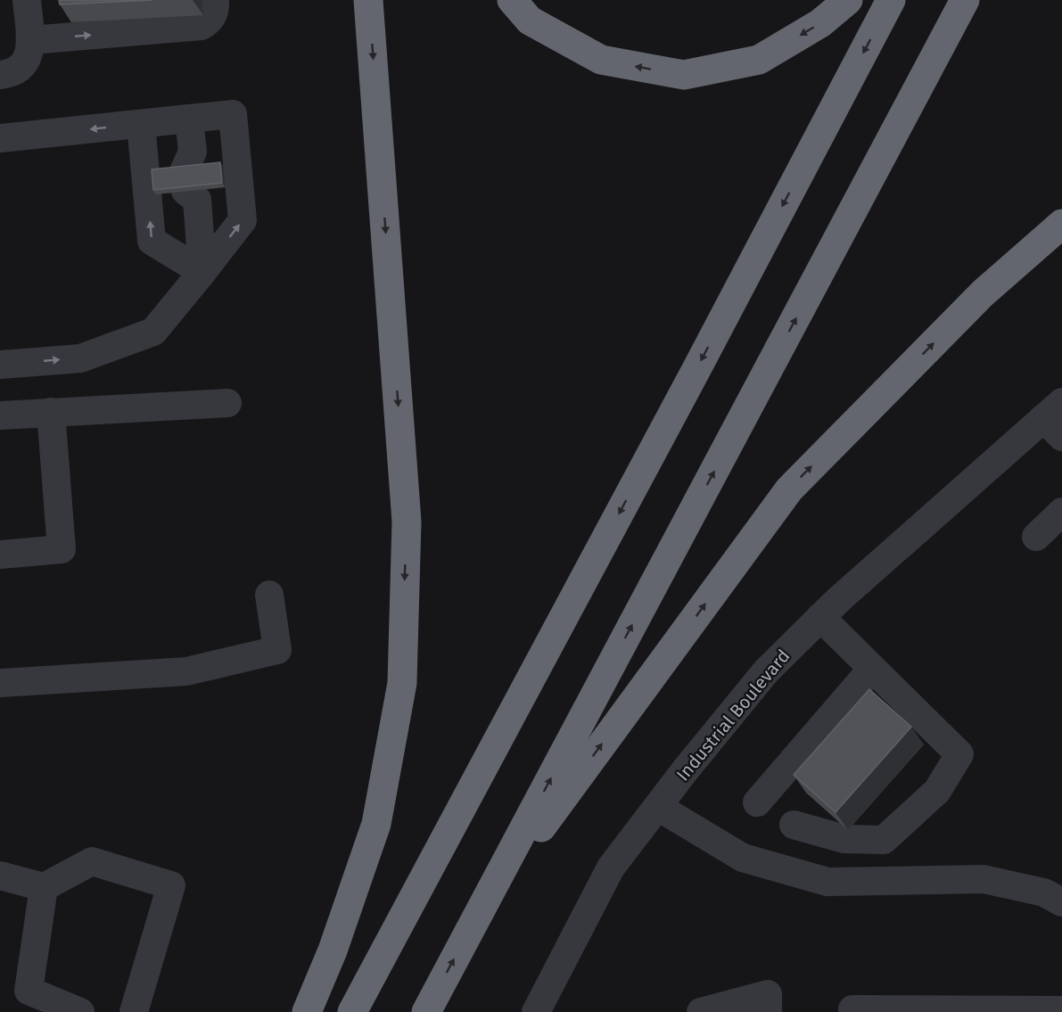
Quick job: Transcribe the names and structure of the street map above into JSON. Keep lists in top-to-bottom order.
{
  "streets": {
    "street": ["Industrial Boulevard"]
  }
}
